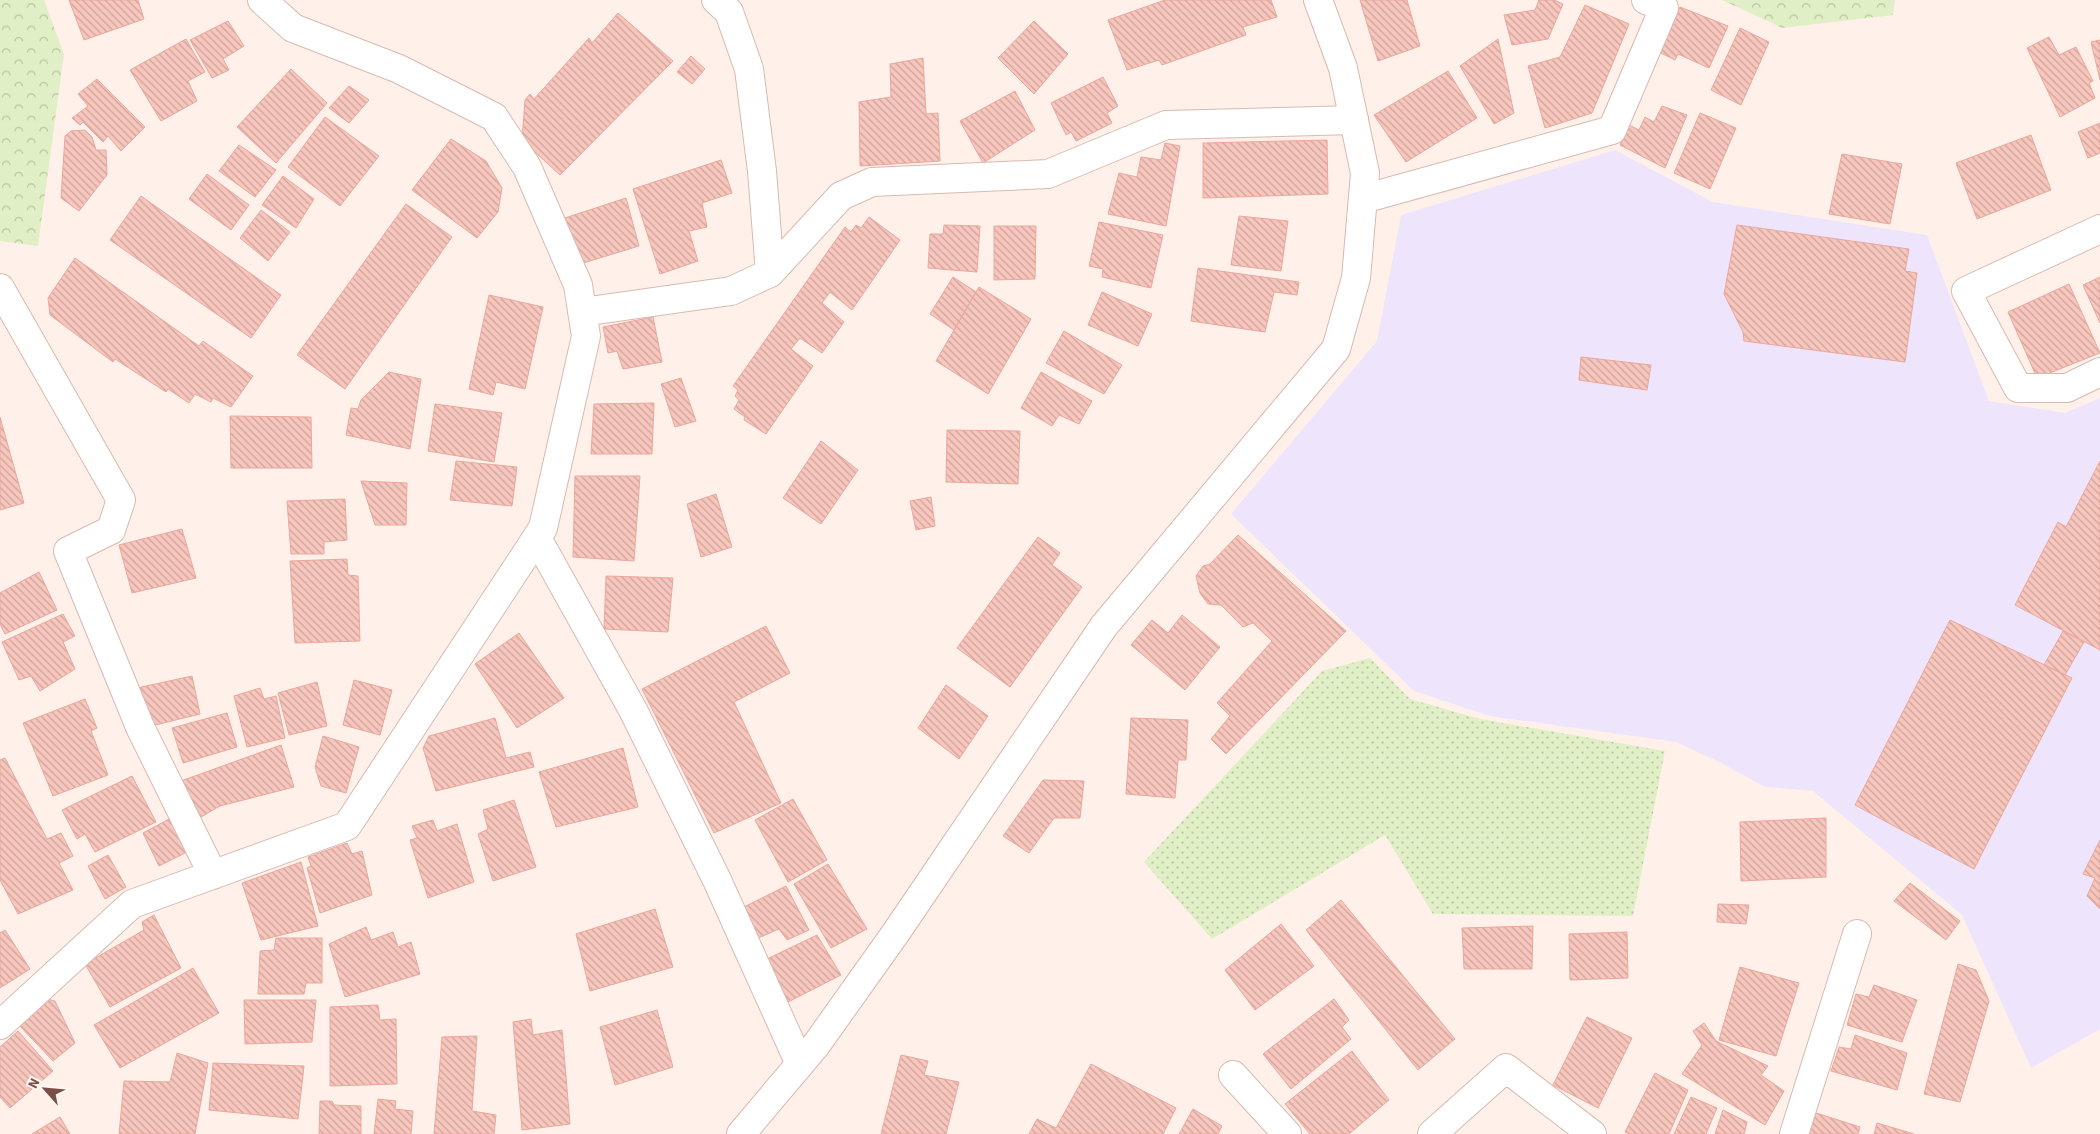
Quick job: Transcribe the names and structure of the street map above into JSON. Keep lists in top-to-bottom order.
{
  "north": "top left"
}
